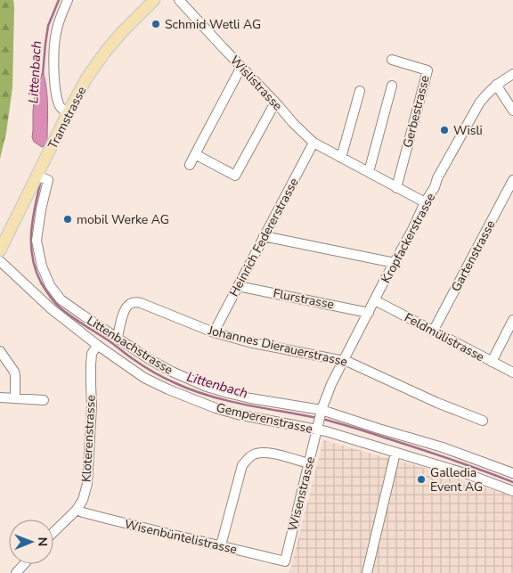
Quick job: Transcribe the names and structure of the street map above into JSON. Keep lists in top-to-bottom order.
{
  "streets": {
    "main road": ["Tramstrasse"],
    "street": [
      "Wislistrasse",
      "Gerbestrasse",
      "Heinrich Federerstrasse",
      "Kropfackerstrasse",
      "Gartenstrasse",
      "Flurstrasse",
      "Feldmülistrasse",
      "Littenbachstrasse",
      "Johannes Dierauerstrasse",
      "Gemperenstrasse",
      "Kloterenstrasse",
      "Wisenstrasse",
      "Wisenbüntelistrasse"
    ]
  },
  "crossings": [
    ["Wislistrasse", "Gerbestrasse"],
    ["Wislistrasse", "Heinrich Federerstrasse"],
    ["Wislistrasse", "Kropfackerstrasse"],
    ["Tramstrasse", "Littenbachstrasse"],
    ["Heinrich Federerstrasse", "Flurstrasse"],
    ["Heinrich Federerstrasse", "Johannes Dierauerstrasse"],
    ["Kropfackerstrasse", "Flurstrasse"],
    ["Kropfackerstrasse", "Feldmülistrasse"],
    ["Kropfackerstrasse", "Littenbachstrasse"],
    ["Kropfackerstrasse", "Johannes Dierauerstrasse"],
    ["Kropfackerstrasse", "Wisenstrasse"],
    ["Gartenstrasse", "Feldmülistrasse"],
    ["Littenbachstrasse", "Johannes Dierauerstrasse"],
    ["Littenbachstrasse", "Wisenstrasse"],
    ["Gemperenstrasse", "Kloterenstrasse"],
    ["Gemperenstrasse", "Wisenstrasse"],
    ["Kloterenstrasse", "Wisenbüntelistrasse"],
    ["Wisenstrasse", "Wisenbüntelistrasse"]
  ],
  "water": ["Littenbach"],
  "places": [
    "Schmid Wetli AG",
    "Wisli",
    "mobil Werke AG",
    "Galledia Event AG"
  ],
  "north": "right"
}
